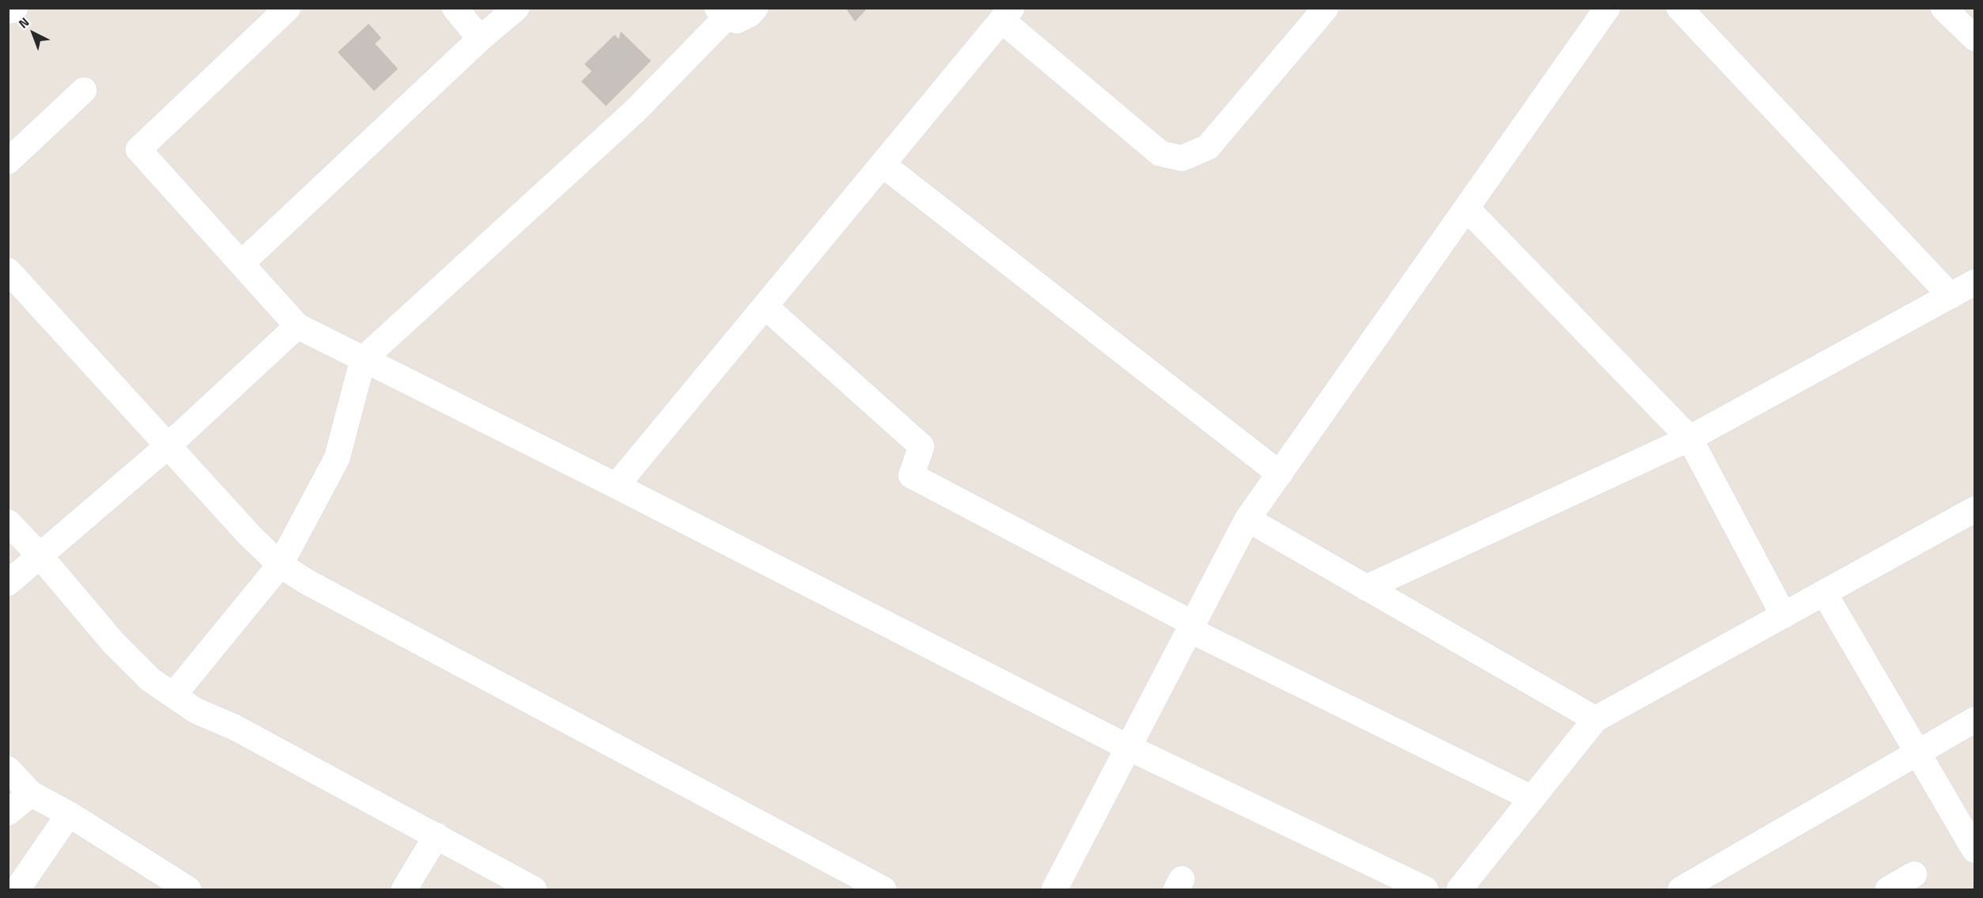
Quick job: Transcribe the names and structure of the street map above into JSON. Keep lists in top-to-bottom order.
{
  "north": "top left"
}
